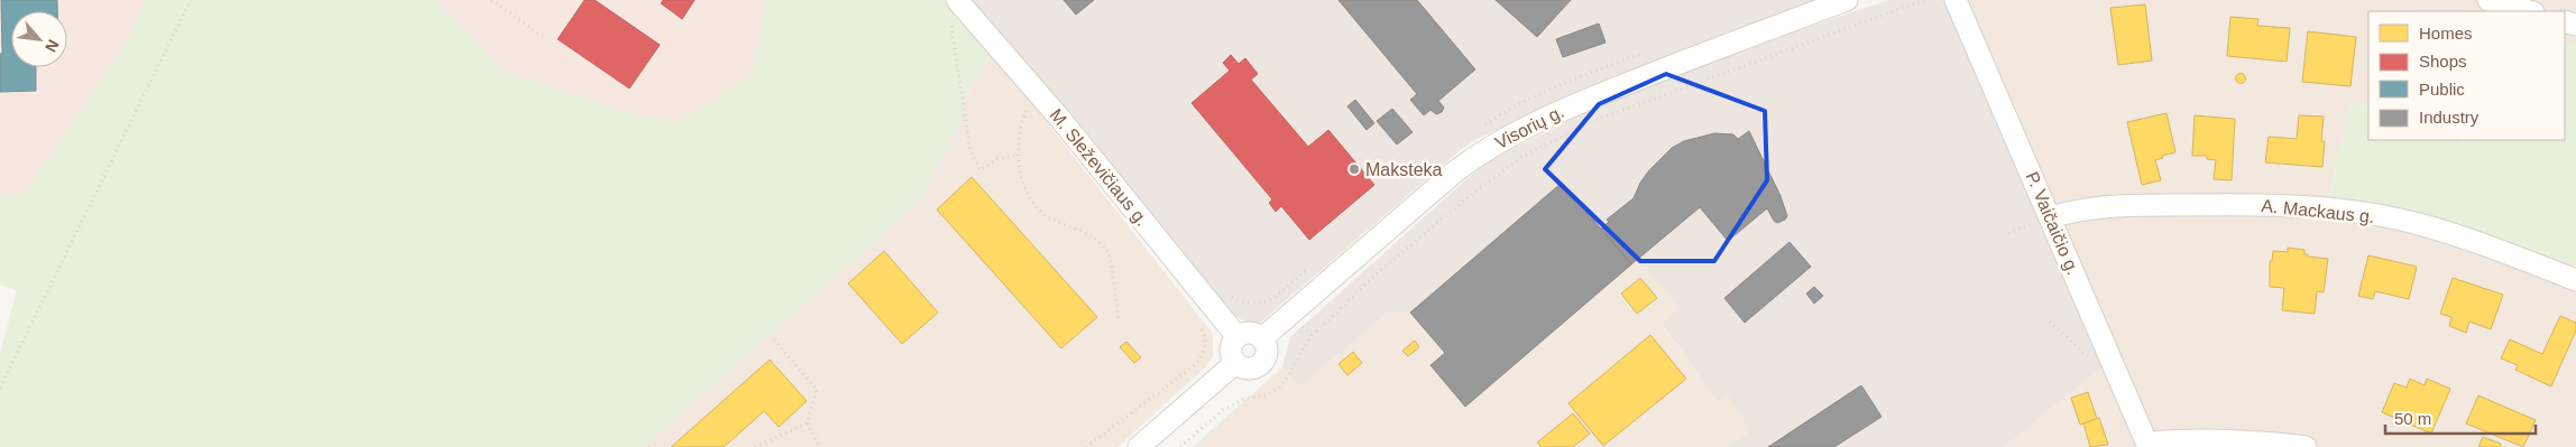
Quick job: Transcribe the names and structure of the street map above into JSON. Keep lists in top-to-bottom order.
{
  "streets": {
    "street": [
      "Visorių g.",
      "M. Sleževičiaus g.",
      "A. Mackaus g.",
      "P. Vaičaičio g."
    ]
  },
  "crossings": [
    ["Visorių g.", "M. Sleževičiaus g."],
    ["A. Mackaus g.", "P. Vaičaičio g."]
  ],
  "places": ["Maksteka"],
  "legend": [
    "Homes",
    "Shops",
    "Public",
    "Industry"
  ],
  "scale_bar": "50 m",
  "north": "bottom right"
}
